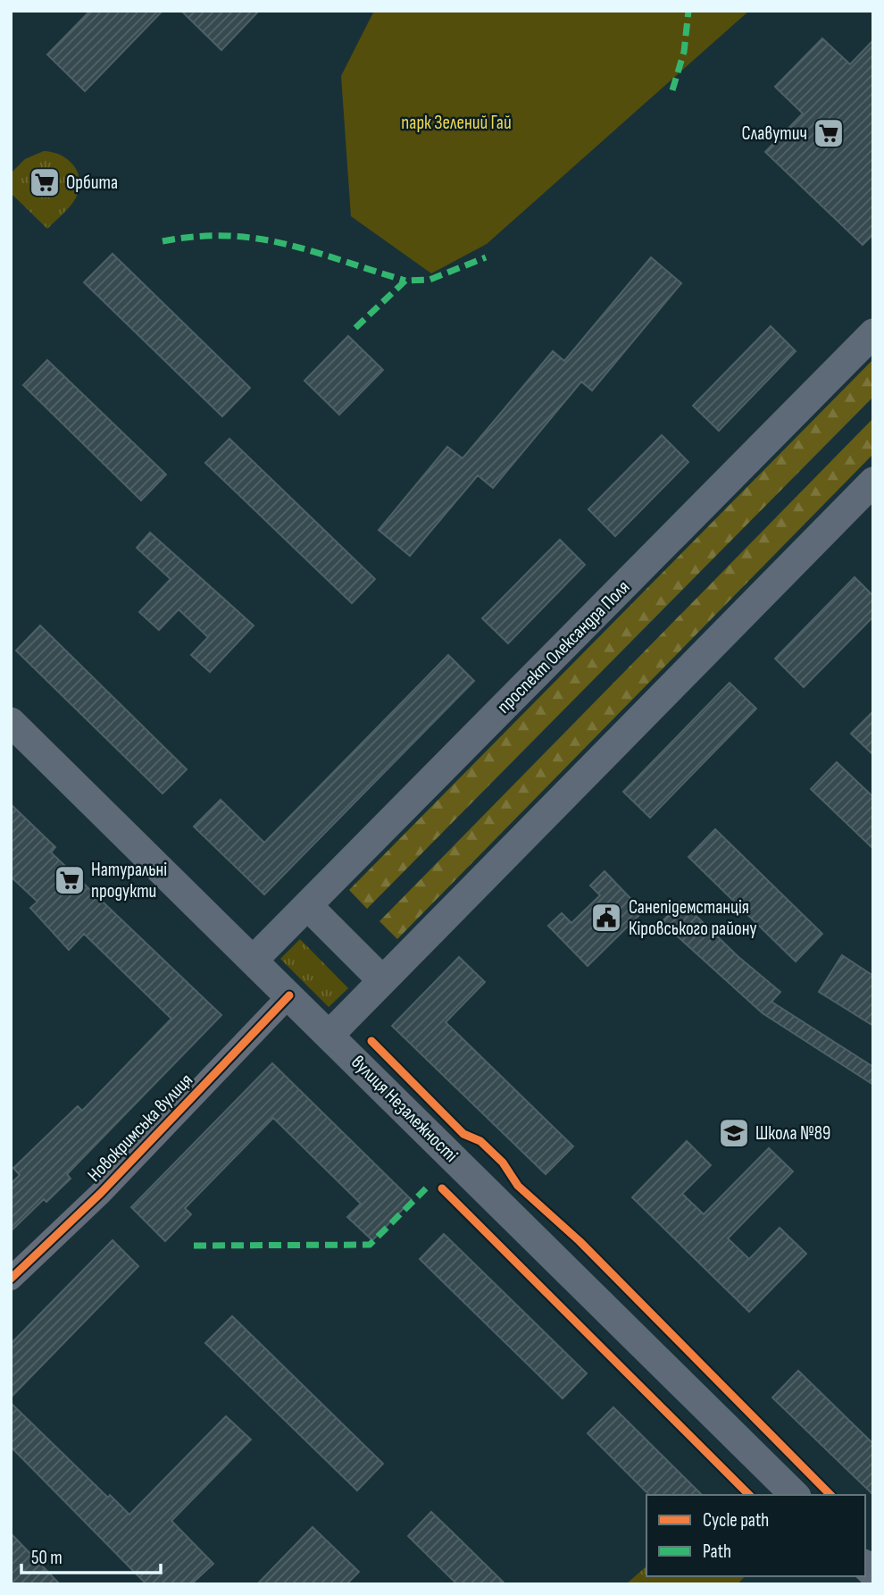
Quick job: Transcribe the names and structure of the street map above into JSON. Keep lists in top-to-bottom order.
{
  "streets": {
    "main road": ["проспект Олександра Поля", "вулиця Незалежності"],
    "street": ["Новокримська вулиця"]
  },
  "crossings": [
    ["проспект Олександра Поля", "вулиця Незалежності"],
    ["вулиця Незалежності", "Новокримська вулиця"]
  ],
  "parks": ["парк Зелений Гай"],
  "places": {
    "supermarket": ["Славутич", "Орбита", "Натуральні продукти"],
    "public building": ["Санепідемстанція Кіровського району"],
    "school or university": ["Школа №89"]
  },
  "legend": ["Cycle path", "Path"],
  "scale_bar": "50 m"
}
